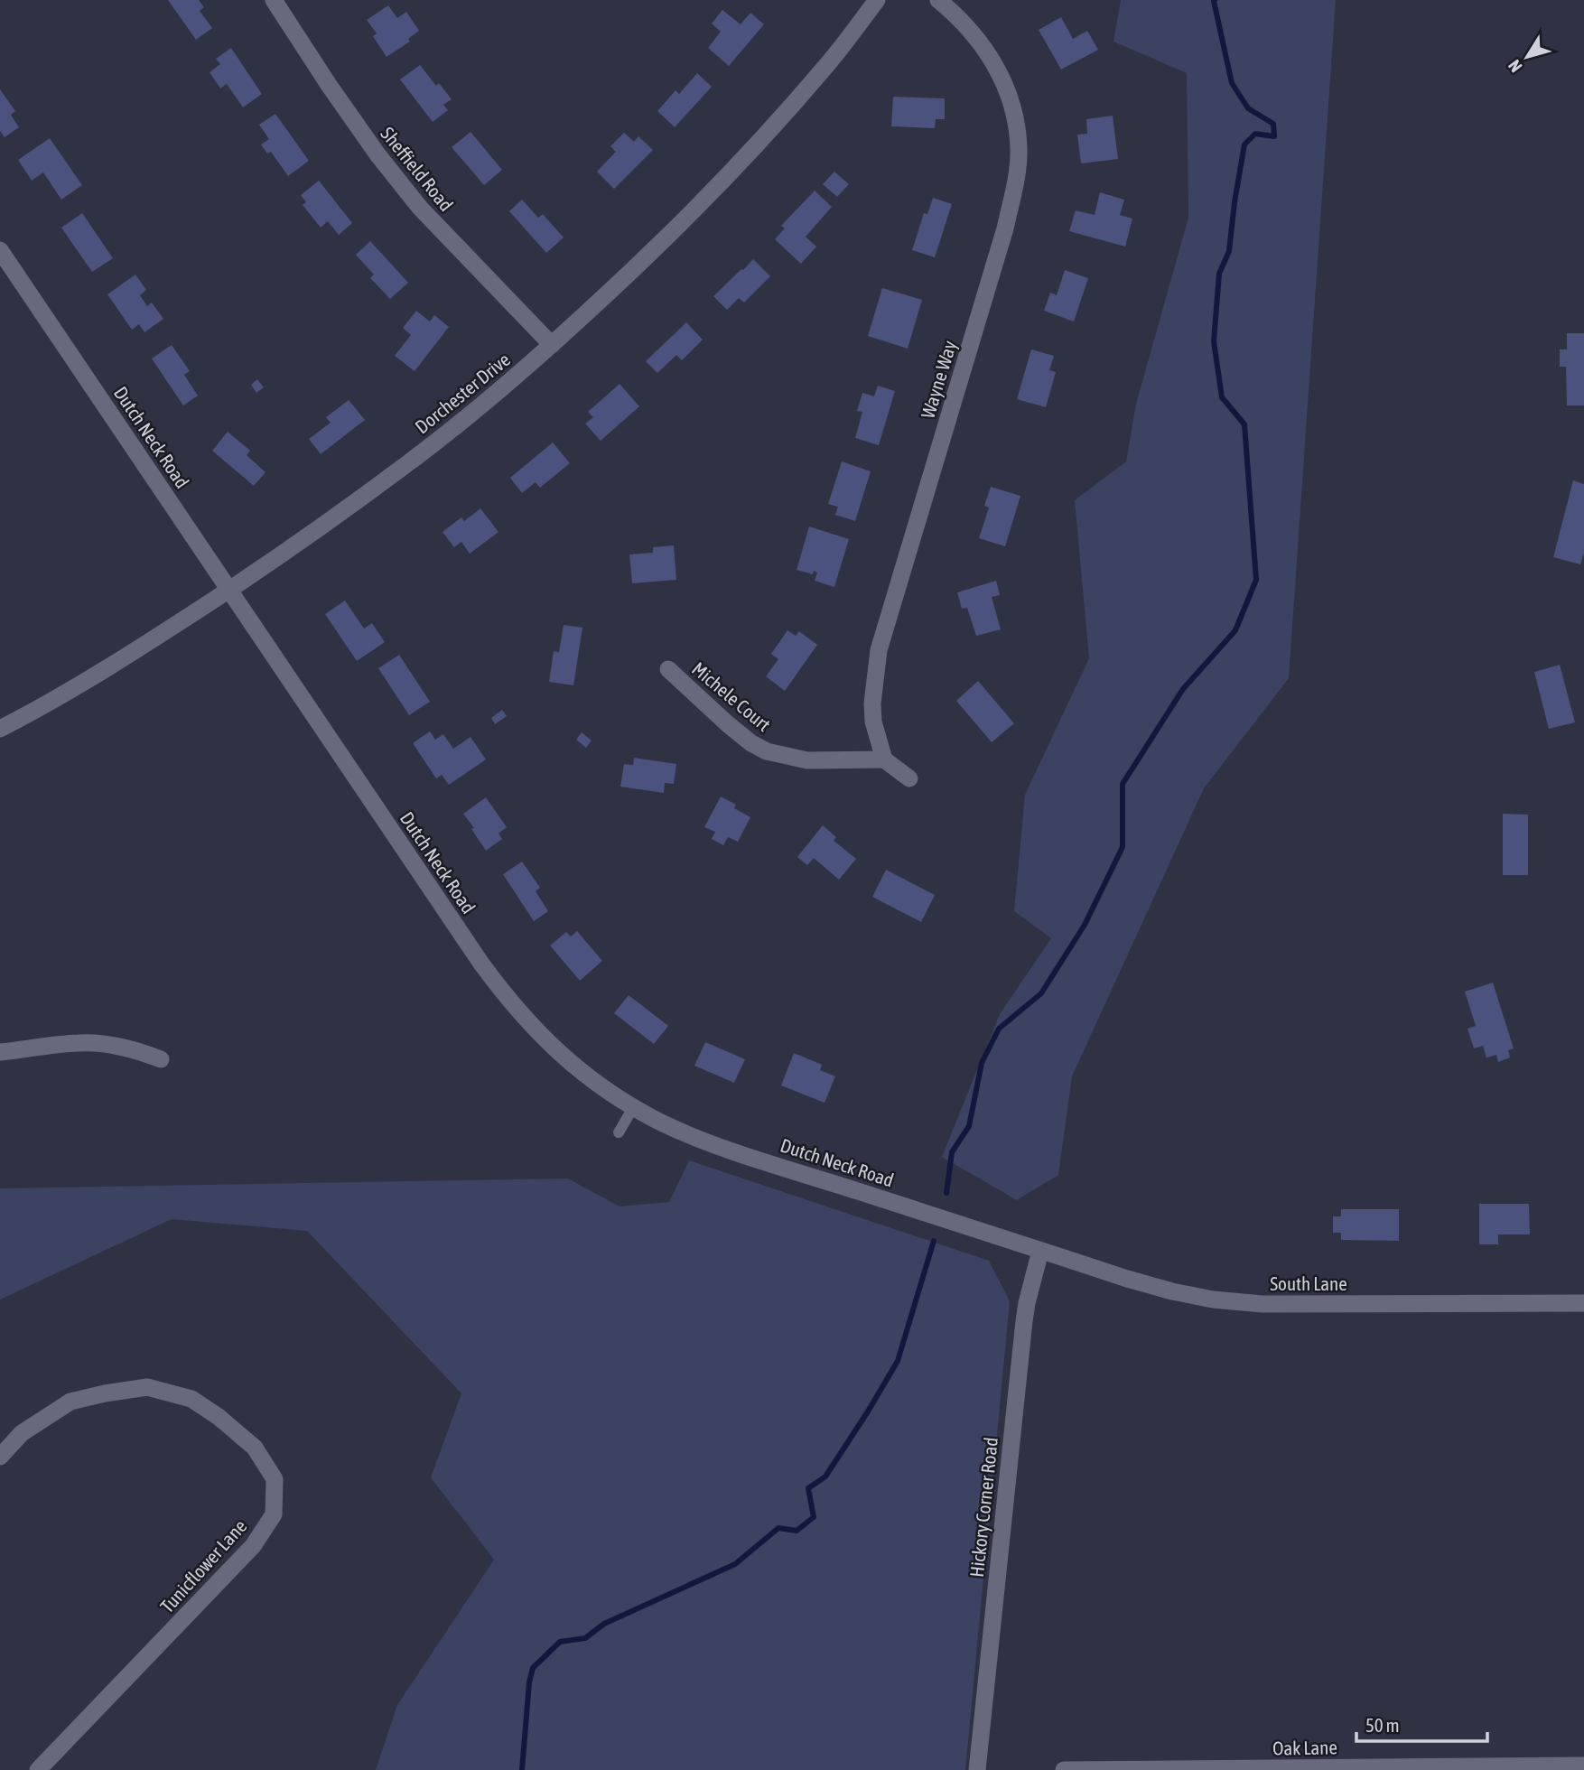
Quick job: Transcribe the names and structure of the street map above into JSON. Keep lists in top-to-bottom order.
{
  "streets": {
    "street": [
      "Sheffield Road",
      "Wayne Way",
      "Dorchester Drive",
      "Dutch Neck Road",
      "Michele Court",
      "South Lane",
      "Hickory Corner Road",
      "Tunicflower Lane",
      "Oak Lane"
    ]
  },
  "crossings": [
    ["Sheffield Road", "Dorchester Drive"],
    ["Wayne Way", "Michele Court"],
    ["Dorchester Drive", "Dutch Neck Road"],
    ["Dutch Neck Road", "South Lane"],
    ["Dutch Neck Road", "Hickory Corner Road"],
    ["South Lane", "Hickory Corner Road"]
  ],
  "scale_bar": "50 m",
  "north": "bottom left"
}
